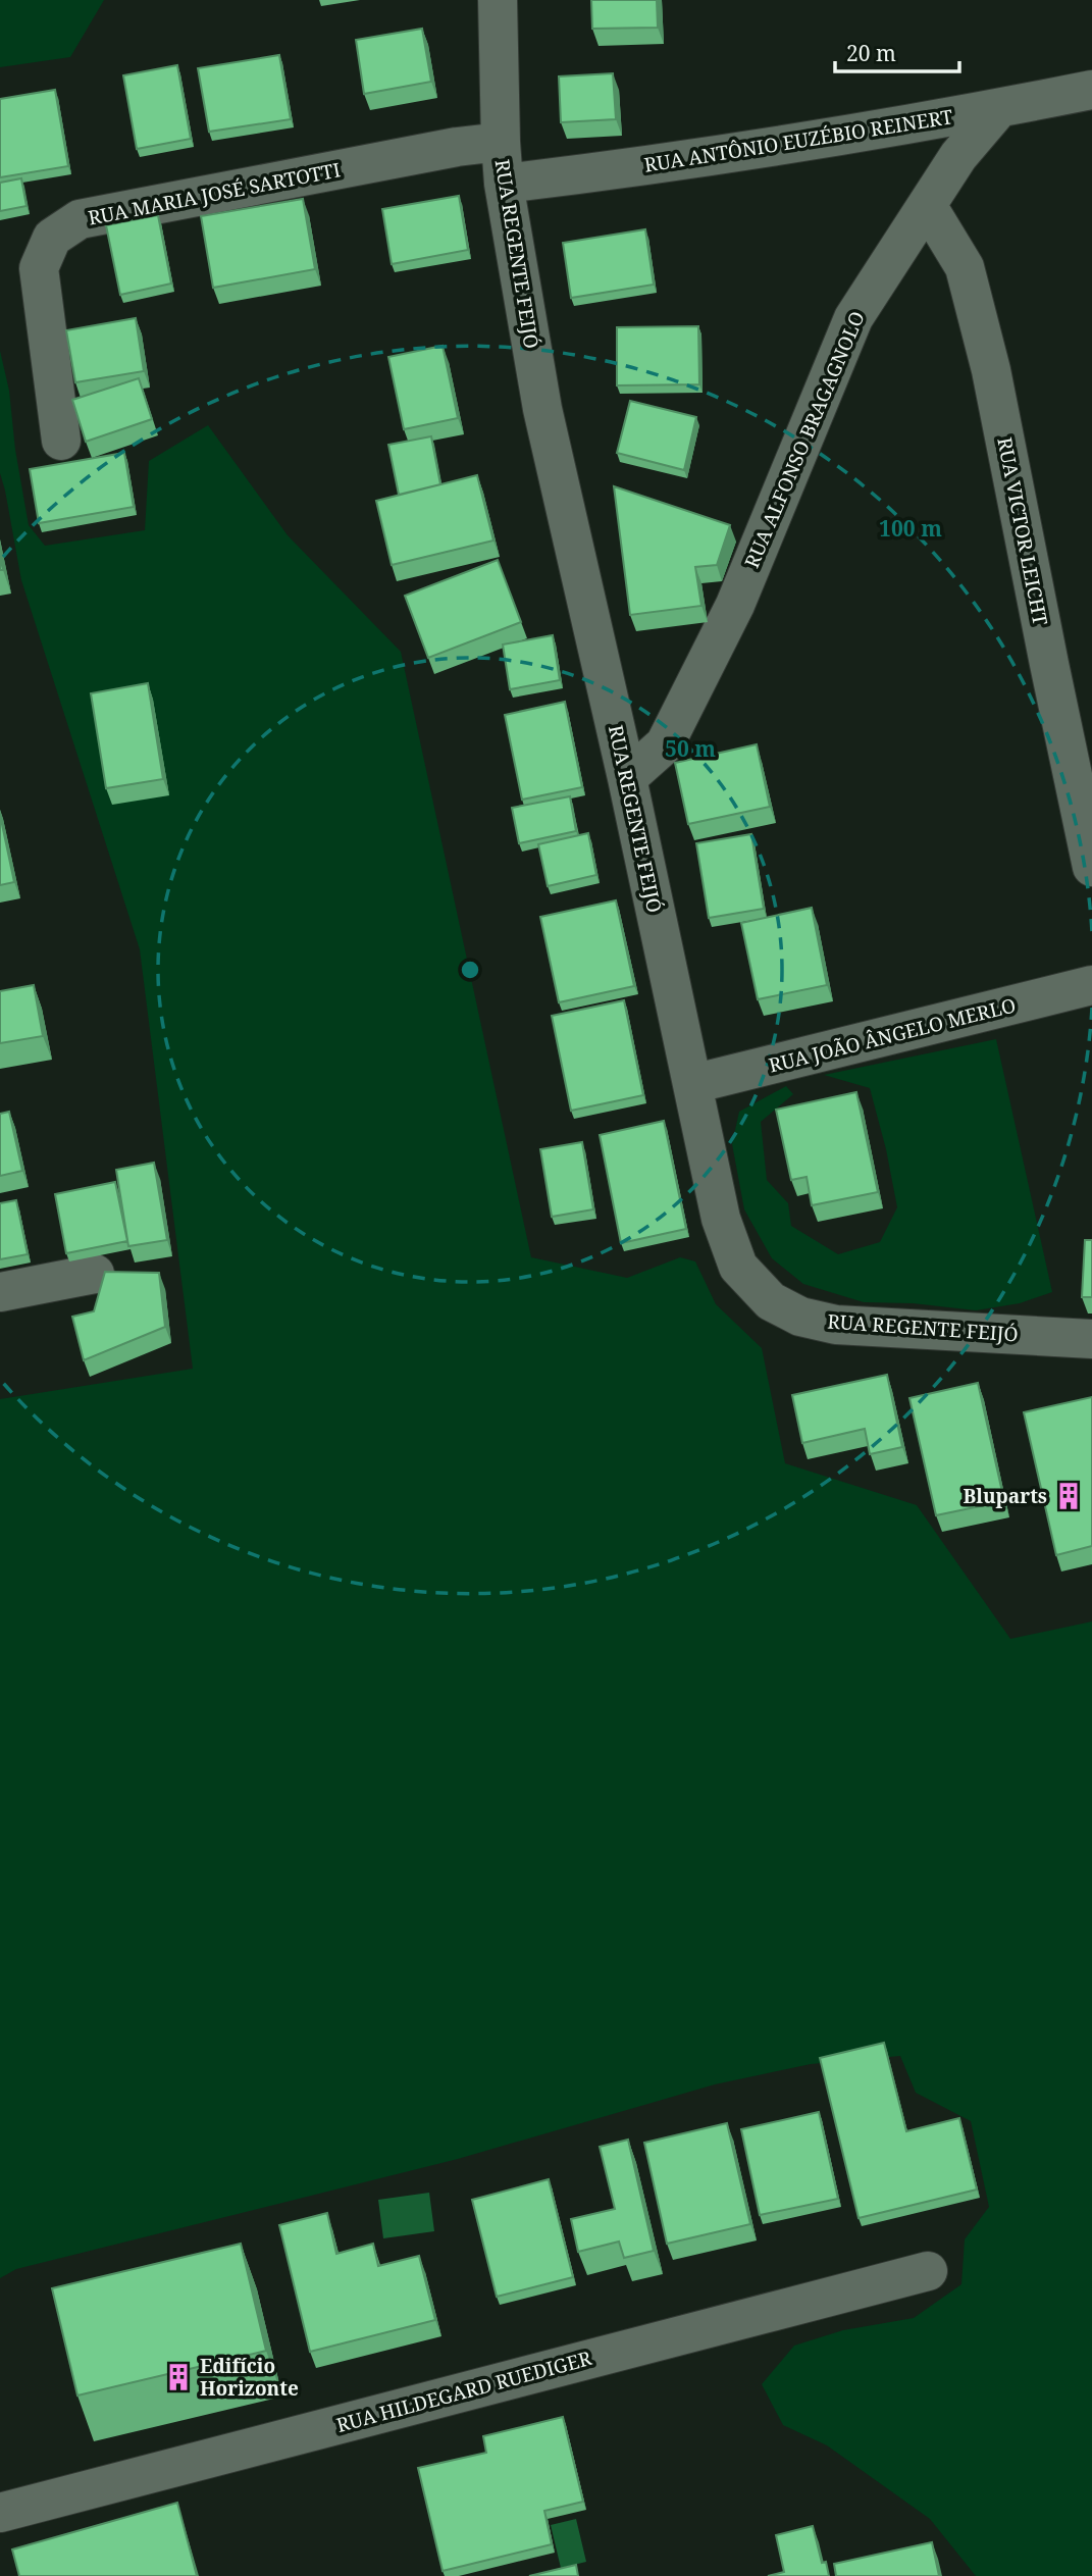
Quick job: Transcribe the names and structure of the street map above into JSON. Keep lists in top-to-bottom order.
{
  "streets": {
    "street": [
      "RUA ANTÔNIO EUZÉBIO REINERT",
      "RUA MARIA JOSÉ SARTOTTI",
      "RUA REGENTE FEIJÓ",
      "RUA ALFONSO BRAGAGNOLO",
      "RUA VICTOR LEICHT",
      "RUA JOÃO ÂNGELO MERLO",
      "RUA HILDEGARD RUEDIGER"
    ]
  },
  "crossings": [
    ["RUA ANTÔNIO EUZÉBIO REINERT", "RUA REGENTE FEIJÓ"],
    ["RUA ANTÔNIO EUZÉBIO REINERT", "RUA ALFONSO BRAGAGNOLO"],
    ["RUA MARIA JOSÉ SARTOTTI", "RUA REGENTE FEIJÓ"],
    ["RUA REGENTE FEIJÓ", "RUA ALFONSO BRAGAGNOLO"],
    ["RUA REGENTE FEIJÓ", "RUA JOÃO ÂNGELO MERLO"],
    ["RUA ALFONSO BRAGAGNOLO", "RUA VICTOR LEICHT"]
  ],
  "places": {
    "building": ["Bluparts", "Edifício Horizonte"]
  },
  "scale_bar": "20 m",
  "rings": ["100 m", "50 m"]
}
